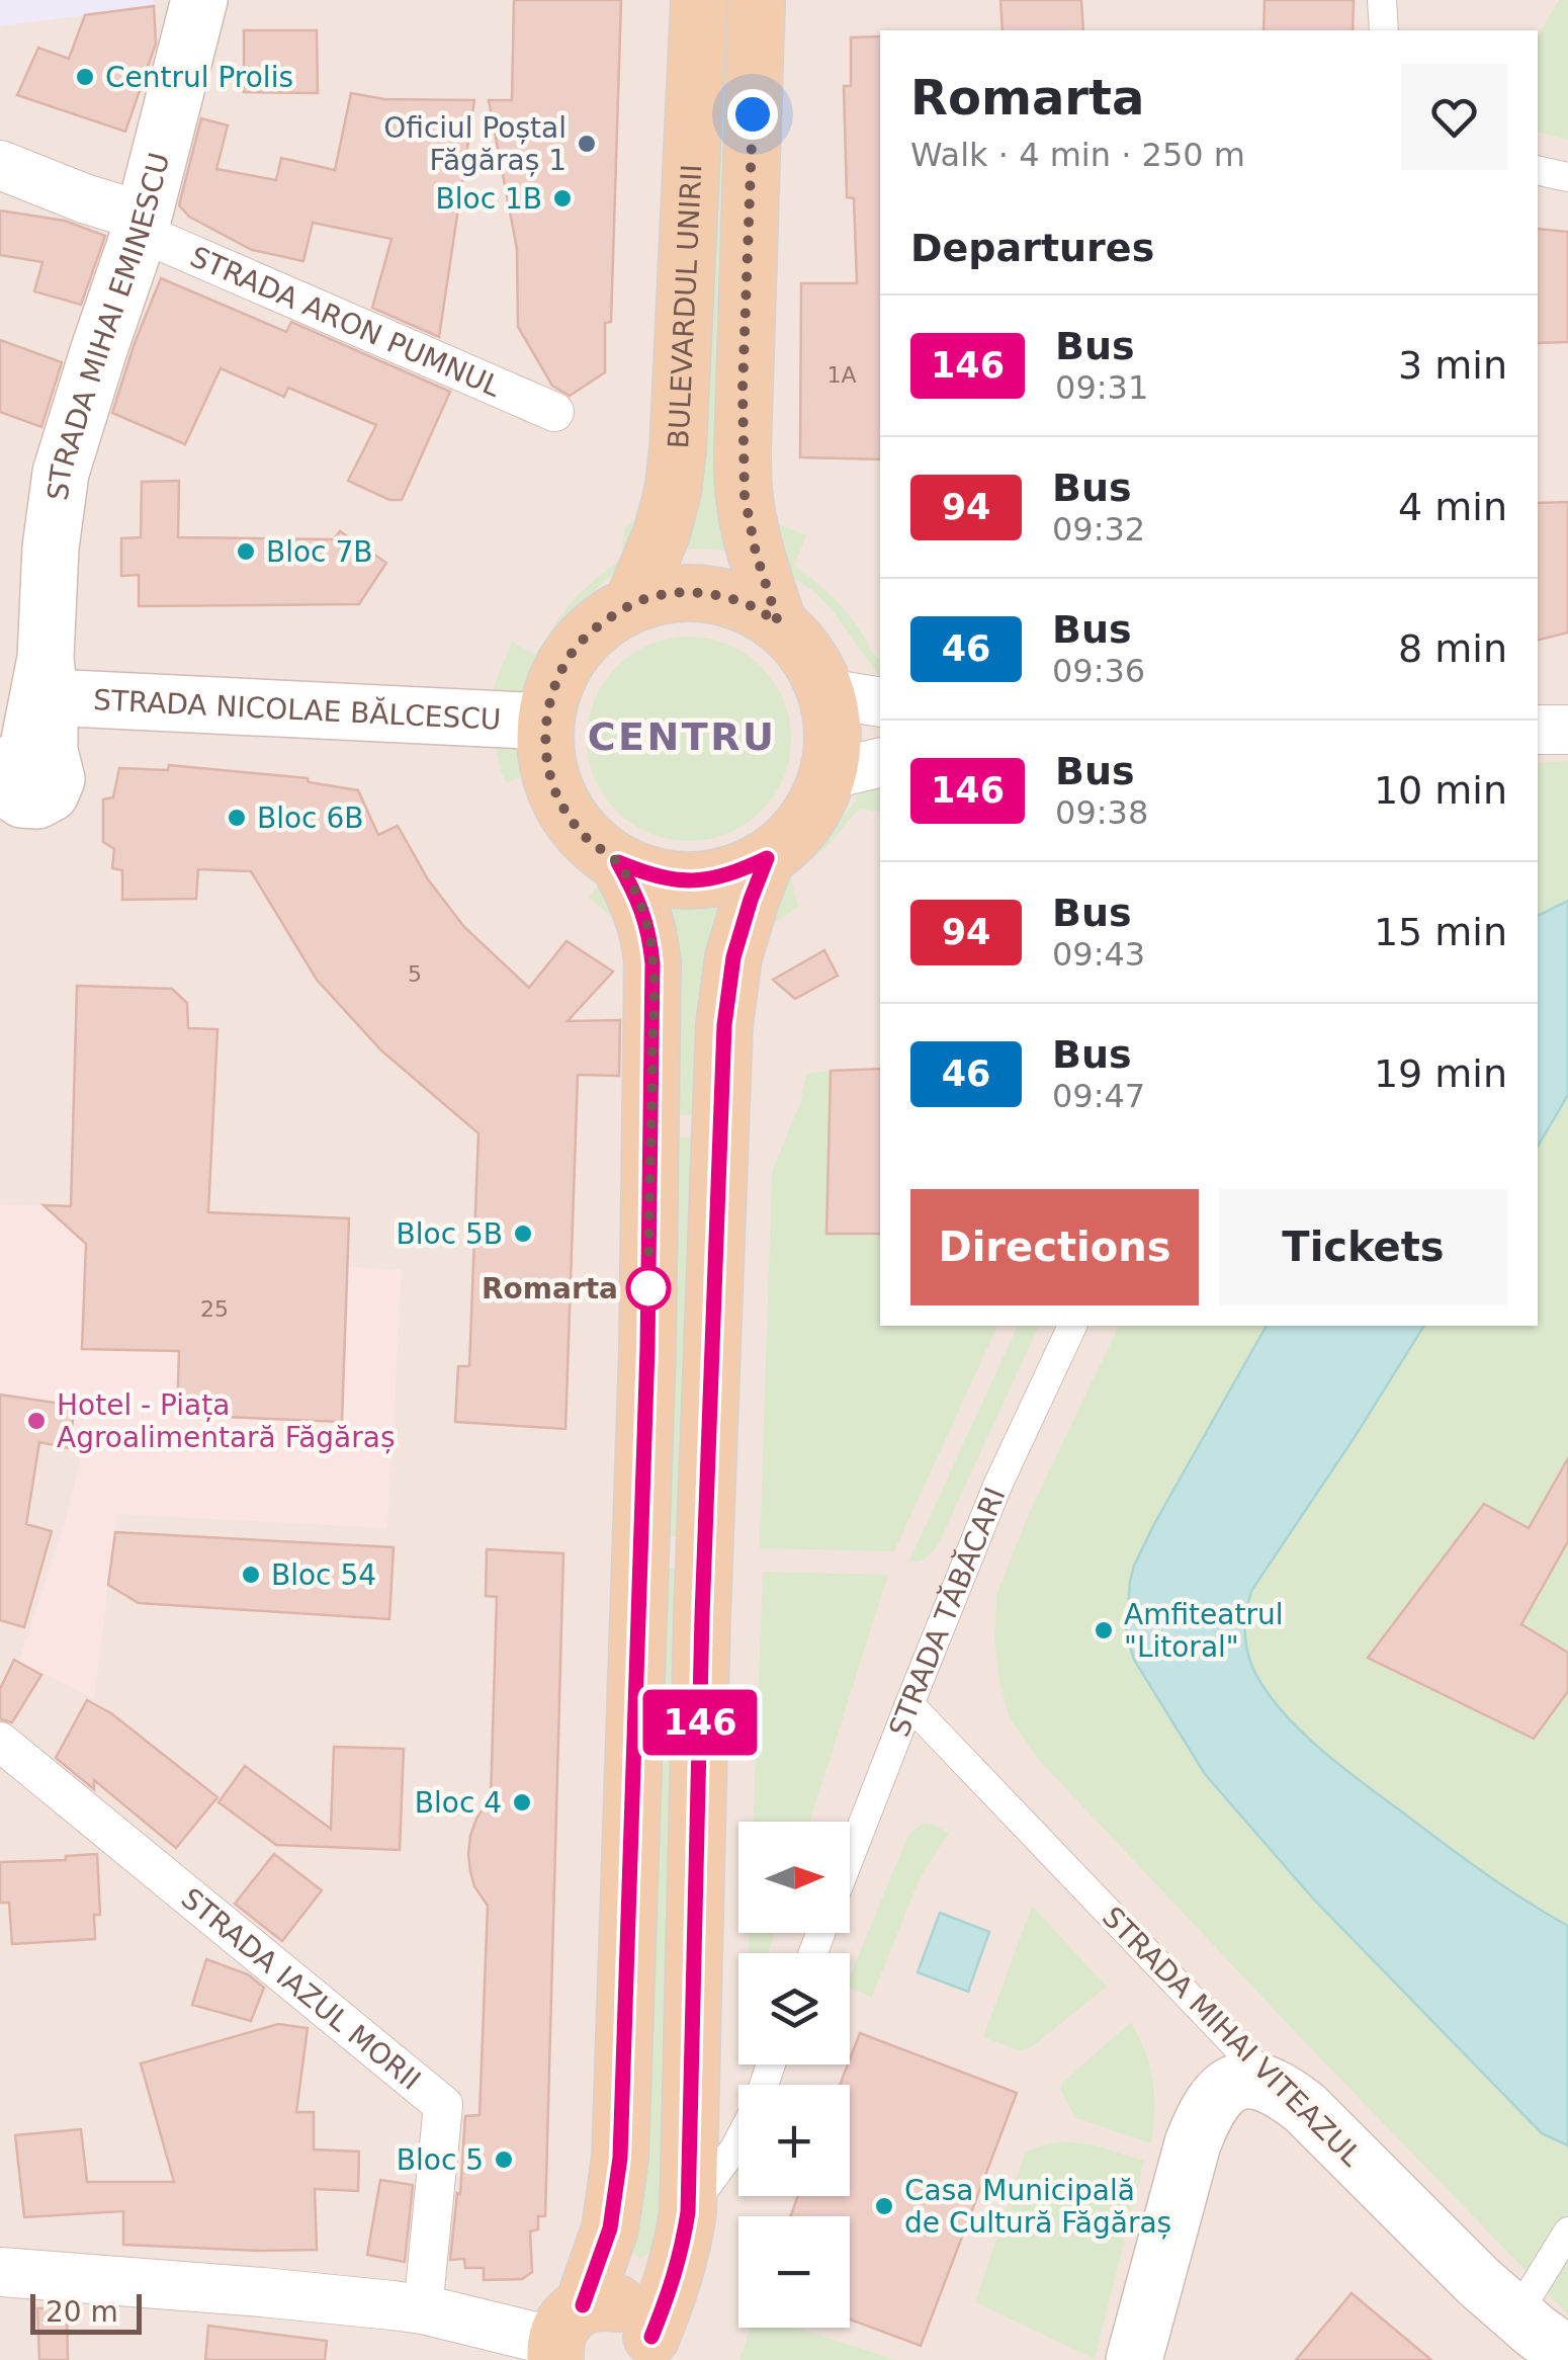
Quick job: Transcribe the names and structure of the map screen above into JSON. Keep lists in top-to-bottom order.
{
  "streets": {
    "main road": [
      "BULEVARDUL UNIRII",
      "STRADA MIHAI EMINESCU",
      "STRADA NICOLAE BĂLCESCU",
      "STRADA MIHAI VITEAZUL"
    ],
    "street": ["STRADA ARON PUMNUL", "STRADA TĂBĂCARI", "STRADA IAZUL MORII"]
  },
  "crossings": [
    ["BULEVARDUL UNIRII", "STRADA NICOLAE BĂLCESCU"],
    ["STRADA ARON PUMNUL", "STRADA MIHAI EMINESCU"],
    ["STRADA MIHAI EMINESCU", "STRADA NICOLAE BĂLCESCU"],
    ["STRADA TĂBĂCARI", "STRADA MIHAI VITEAZUL"]
  ],
  "districts": ["CENTRU"],
  "places": [
    "Centrul Prolis",
    "Oficiul Poștal Făgăraș 1",
    "Bloc 1B",
    "Bloc 7B",
    "Bloc 6B",
    "Bloc 5B",
    "Romarta",
    "Hotel - Piața Agroalimentară Făgăraș",
    "Bloc 54",
    "Amfiteatrul \"Litoral\"",
    "Bloc 4",
    "Bloc 5",
    "Casa Municipală de Cultură Făgăraș"
  ],
  "lines": ["bus line 146"],
  "house_numbers": ["1A", "5", "25"],
  "scale_bar": "20 m",
  "north": "right",
  "page": {
    "on_map": "146",
    "heading": [
      ["Romarta", "Walk · 4 min · 250 m"],
      "Departures"
    ],
    "list": [
      {
        "mark": "146",
        "name": "Bus",
        "note": "09:31",
        "value": "3 min"
      },
      {
        "mark": "94",
        "name": "Bus",
        "note": "09:32",
        "value": "4 min"
      },
      {
        "mark": "46",
        "name": "Bus",
        "note": "09:36",
        "value": "8 min"
      },
      {
        "mark": "146",
        "name": "Bus",
        "note": "09:38",
        "value": "10 min"
      },
      {
        "mark": "94",
        "name": "Bus",
        "note": "09:43",
        "value": "15 min"
      },
      {
        "mark": "46",
        "name": "Bus",
        "note": "09:47",
        "value": "19 min"
      }
    ],
    "buttons": ["Directions", "Tickets"],
    "map_buttons": ["+", "−"],
    "scale": "20 m"
  }
}
